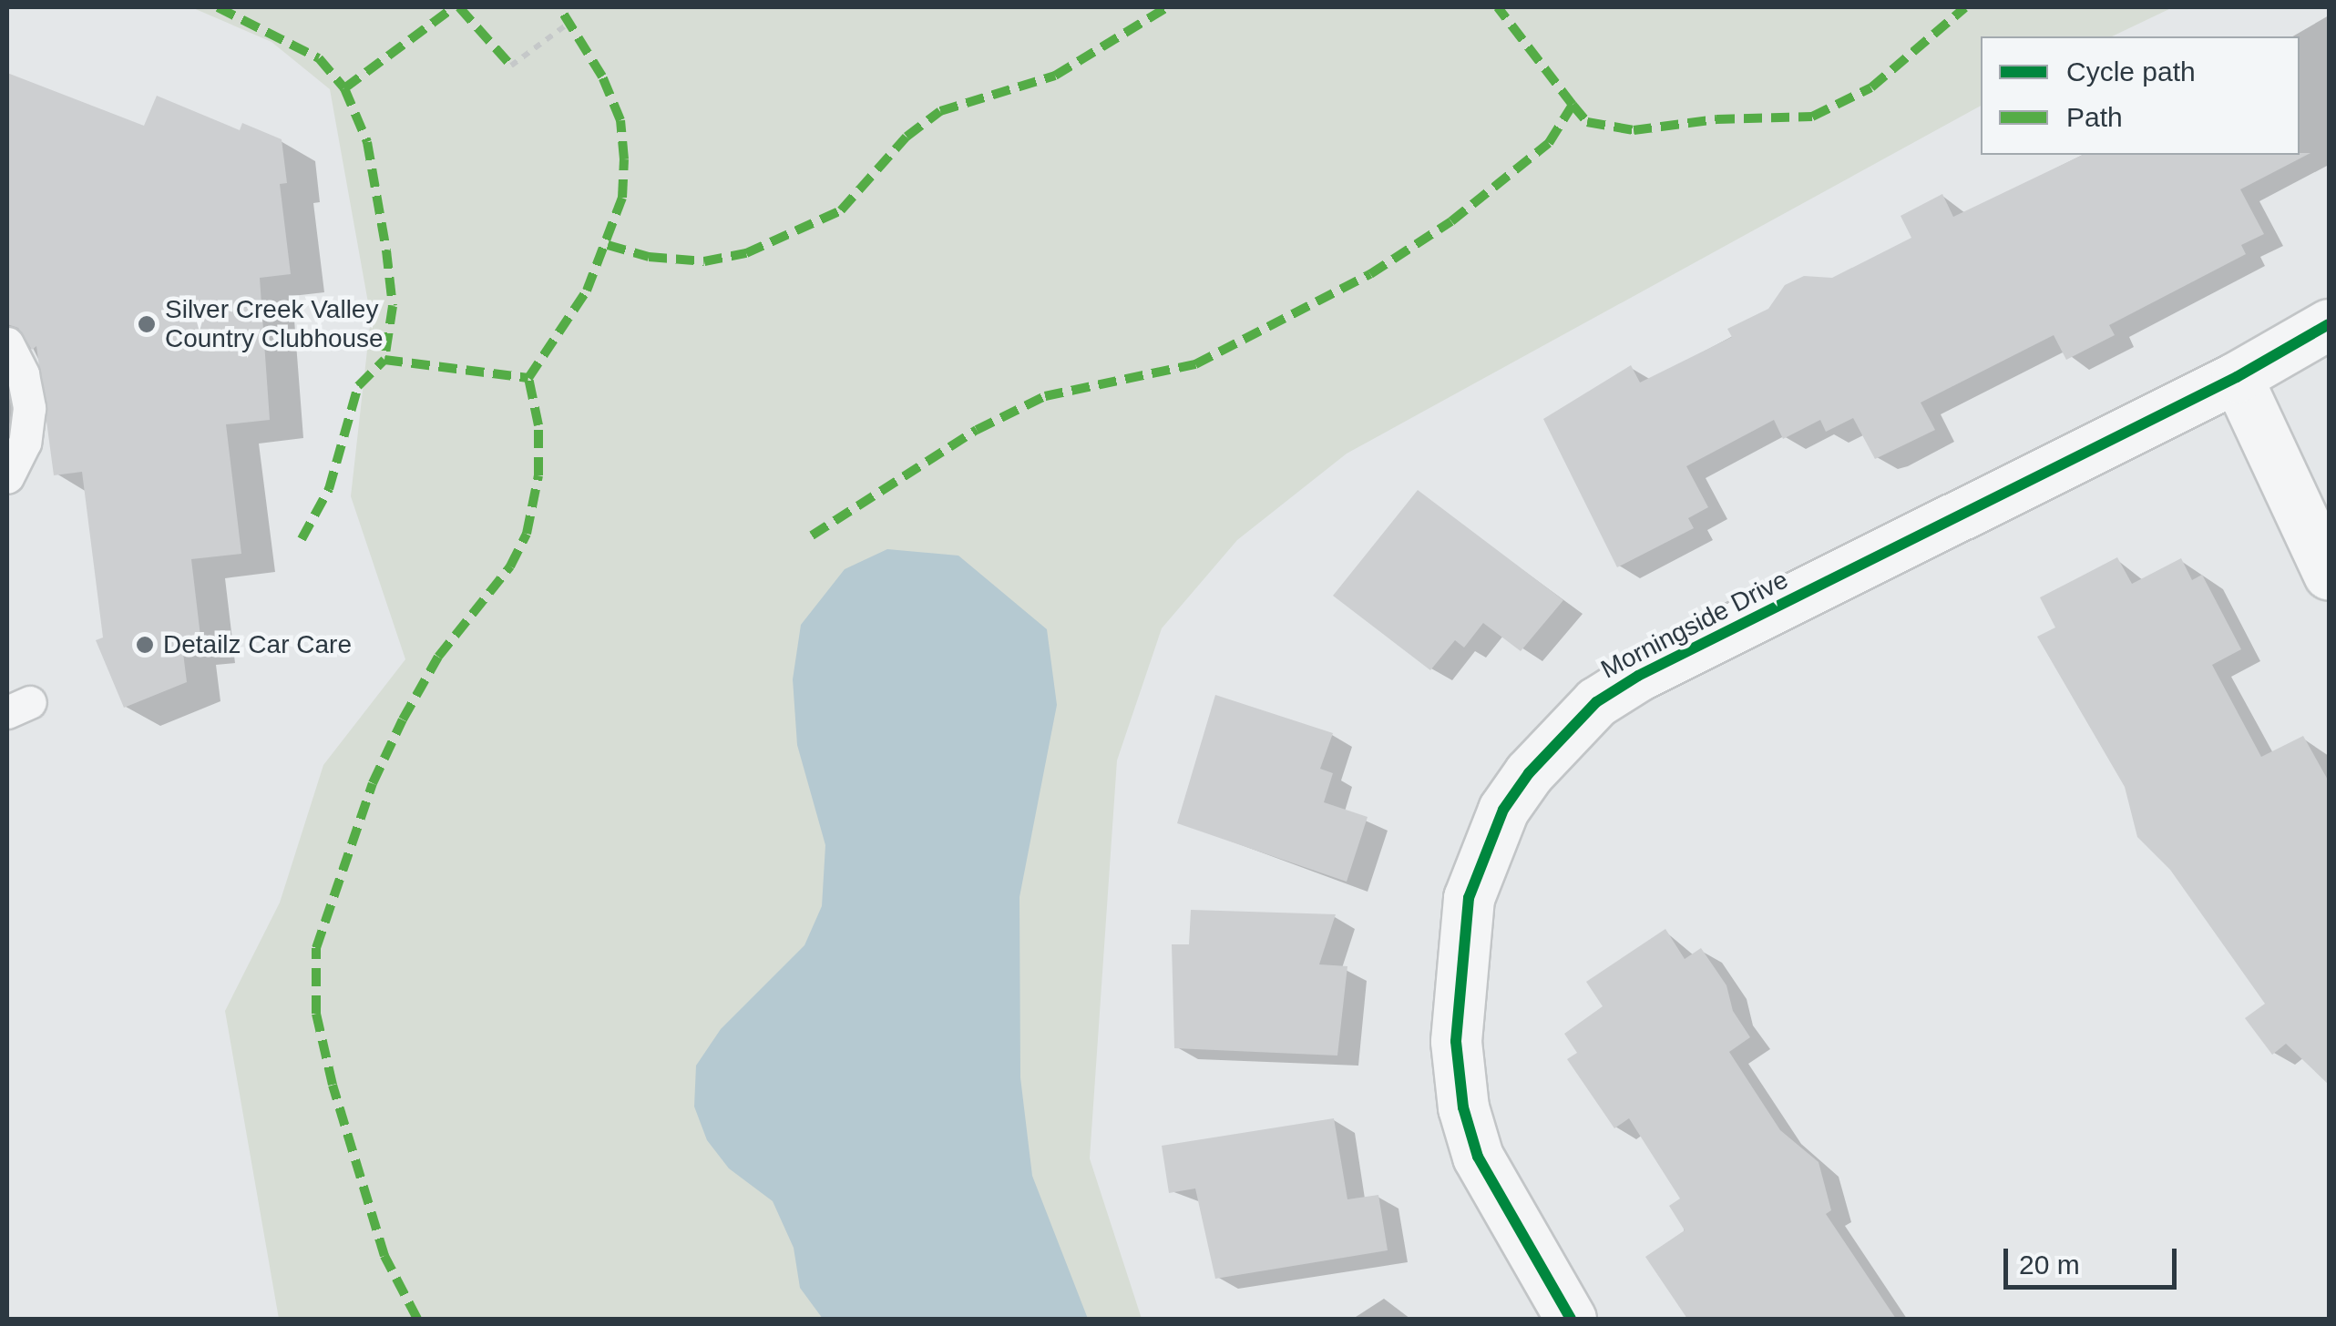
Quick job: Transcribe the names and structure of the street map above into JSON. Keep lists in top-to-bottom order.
{
  "streets": {
    "street": ["Morningside Drive"]
  },
  "places": ["Silver Creek Valley Country Clubhouse", "Detailz Car Care"],
  "legend": ["Cycle path", "Path"],
  "scale_bar": "20 m"
}
